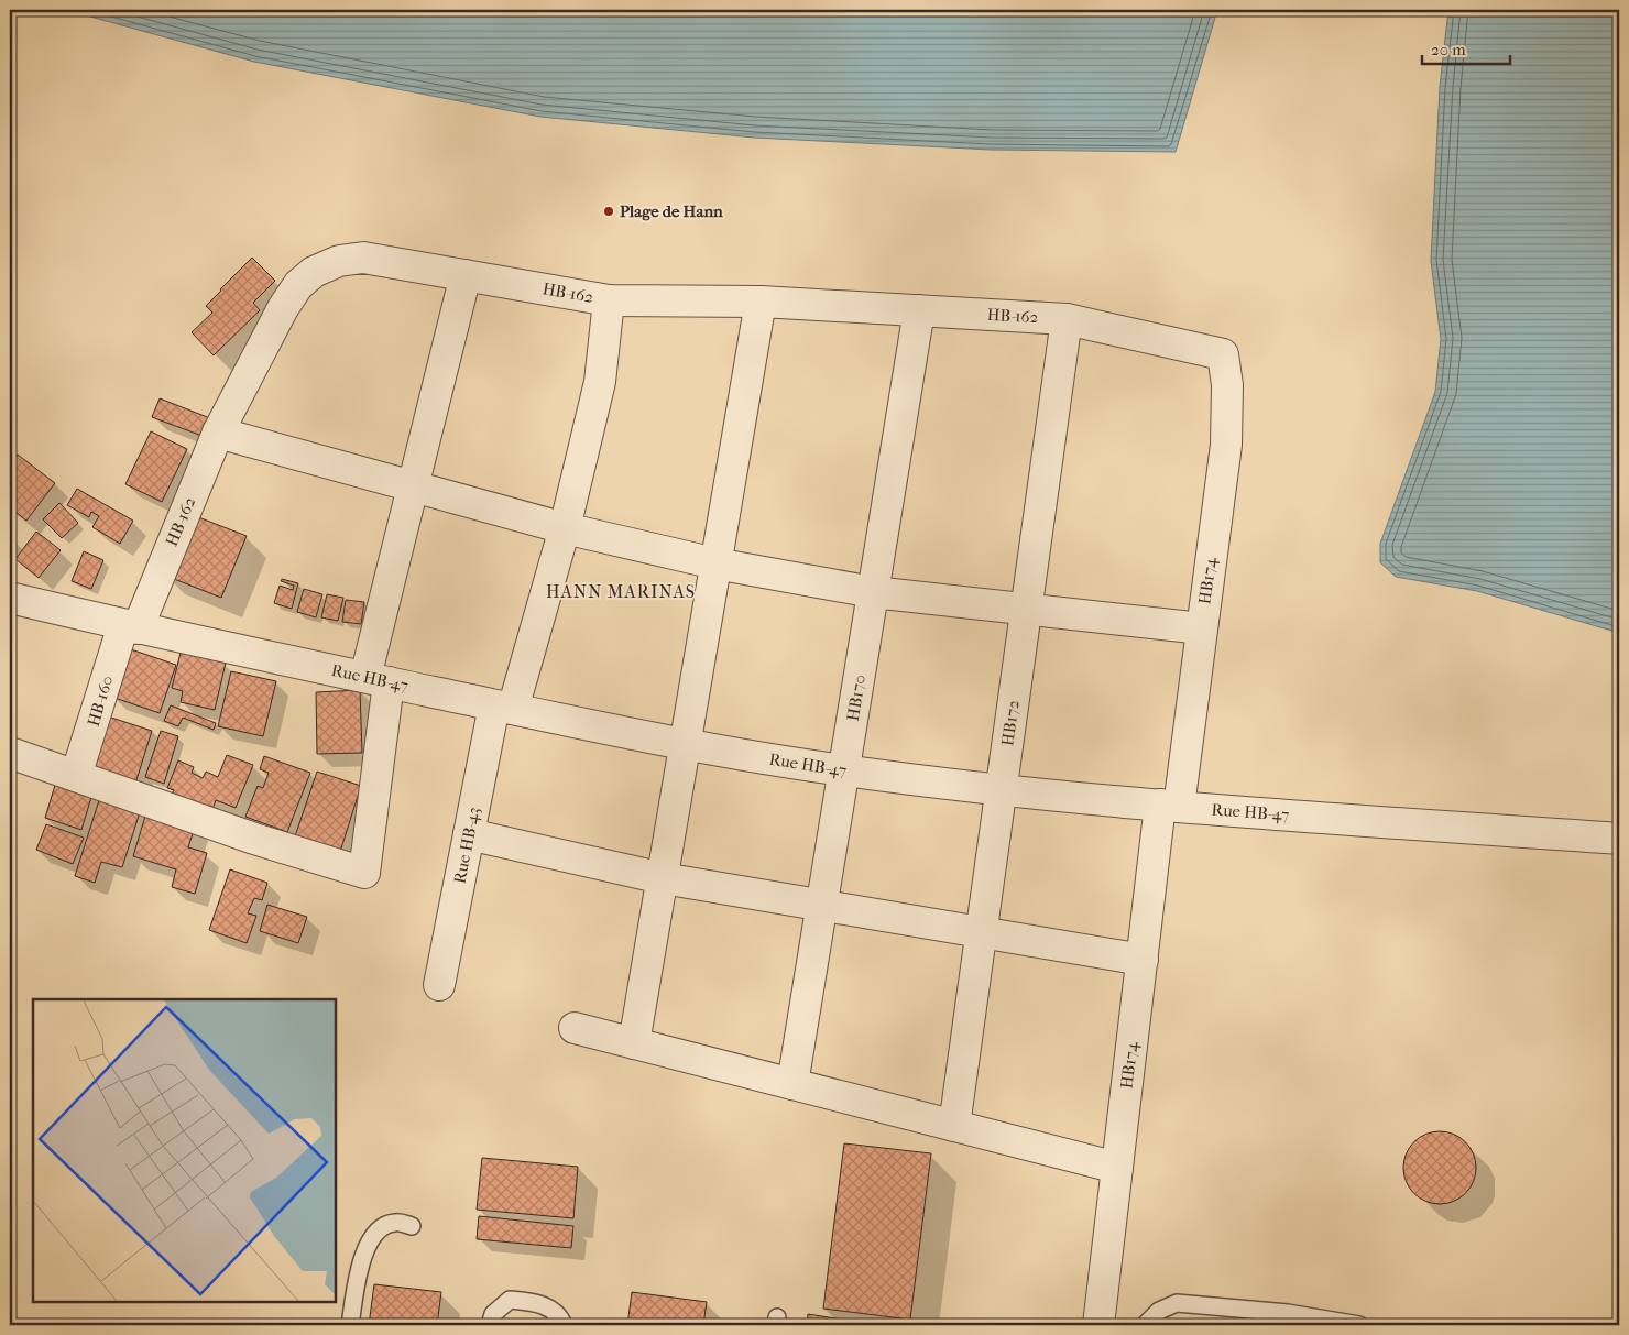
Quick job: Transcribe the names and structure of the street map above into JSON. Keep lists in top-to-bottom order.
{
  "streets": {
    "street": [
      "HB-162",
      "HB174",
      "Rue HB-47",
      "HB170",
      "HB-160",
      "HB172",
      "Rue HB-43"
    ]
  },
  "crossings": [
    ["HB-162", "HB174"],
    ["HB-162", "Rue HB-47"],
    ["HB-162", "HB170"],
    ["HB-162", "HB-160"],
    ["HB-162", "HB172"],
    ["HB-162", "Rue HB-43"],
    ["HB174", "Rue HB-47"],
    ["Rue HB-47", "HB170"],
    ["Rue HB-47", "HB-160"],
    ["Rue HB-47", "HB172"],
    ["Rue HB-47", "Rue HB-43"]
  ],
  "districts": ["HANN MARINAS"],
  "places": ["Plage de Hann"],
  "scale_bar": "20 m"
}
